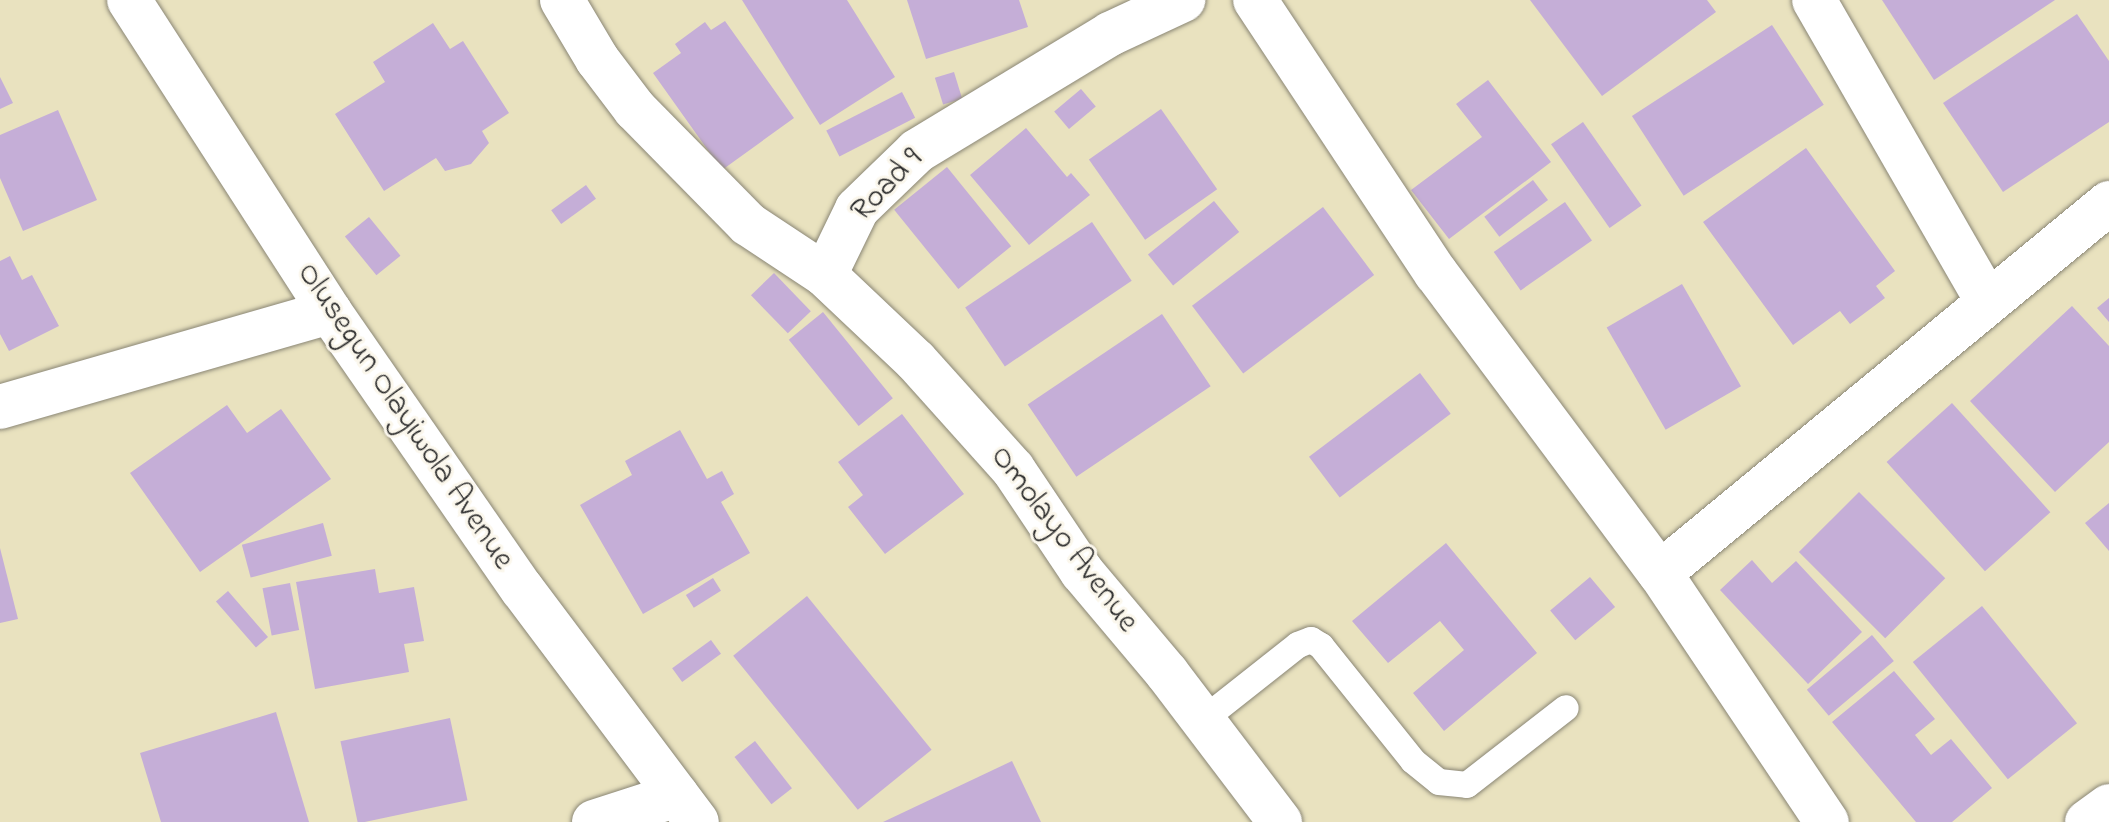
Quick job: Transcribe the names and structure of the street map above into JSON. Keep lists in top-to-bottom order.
{
  "streets": {
    "street": ["Road 9", "Olusegun Olayiwola Avenue", "Omolayo Avenue"]
  },
  "crossings": [
    ["Road 9", "Omolayo Avenue"]
  ]
}
